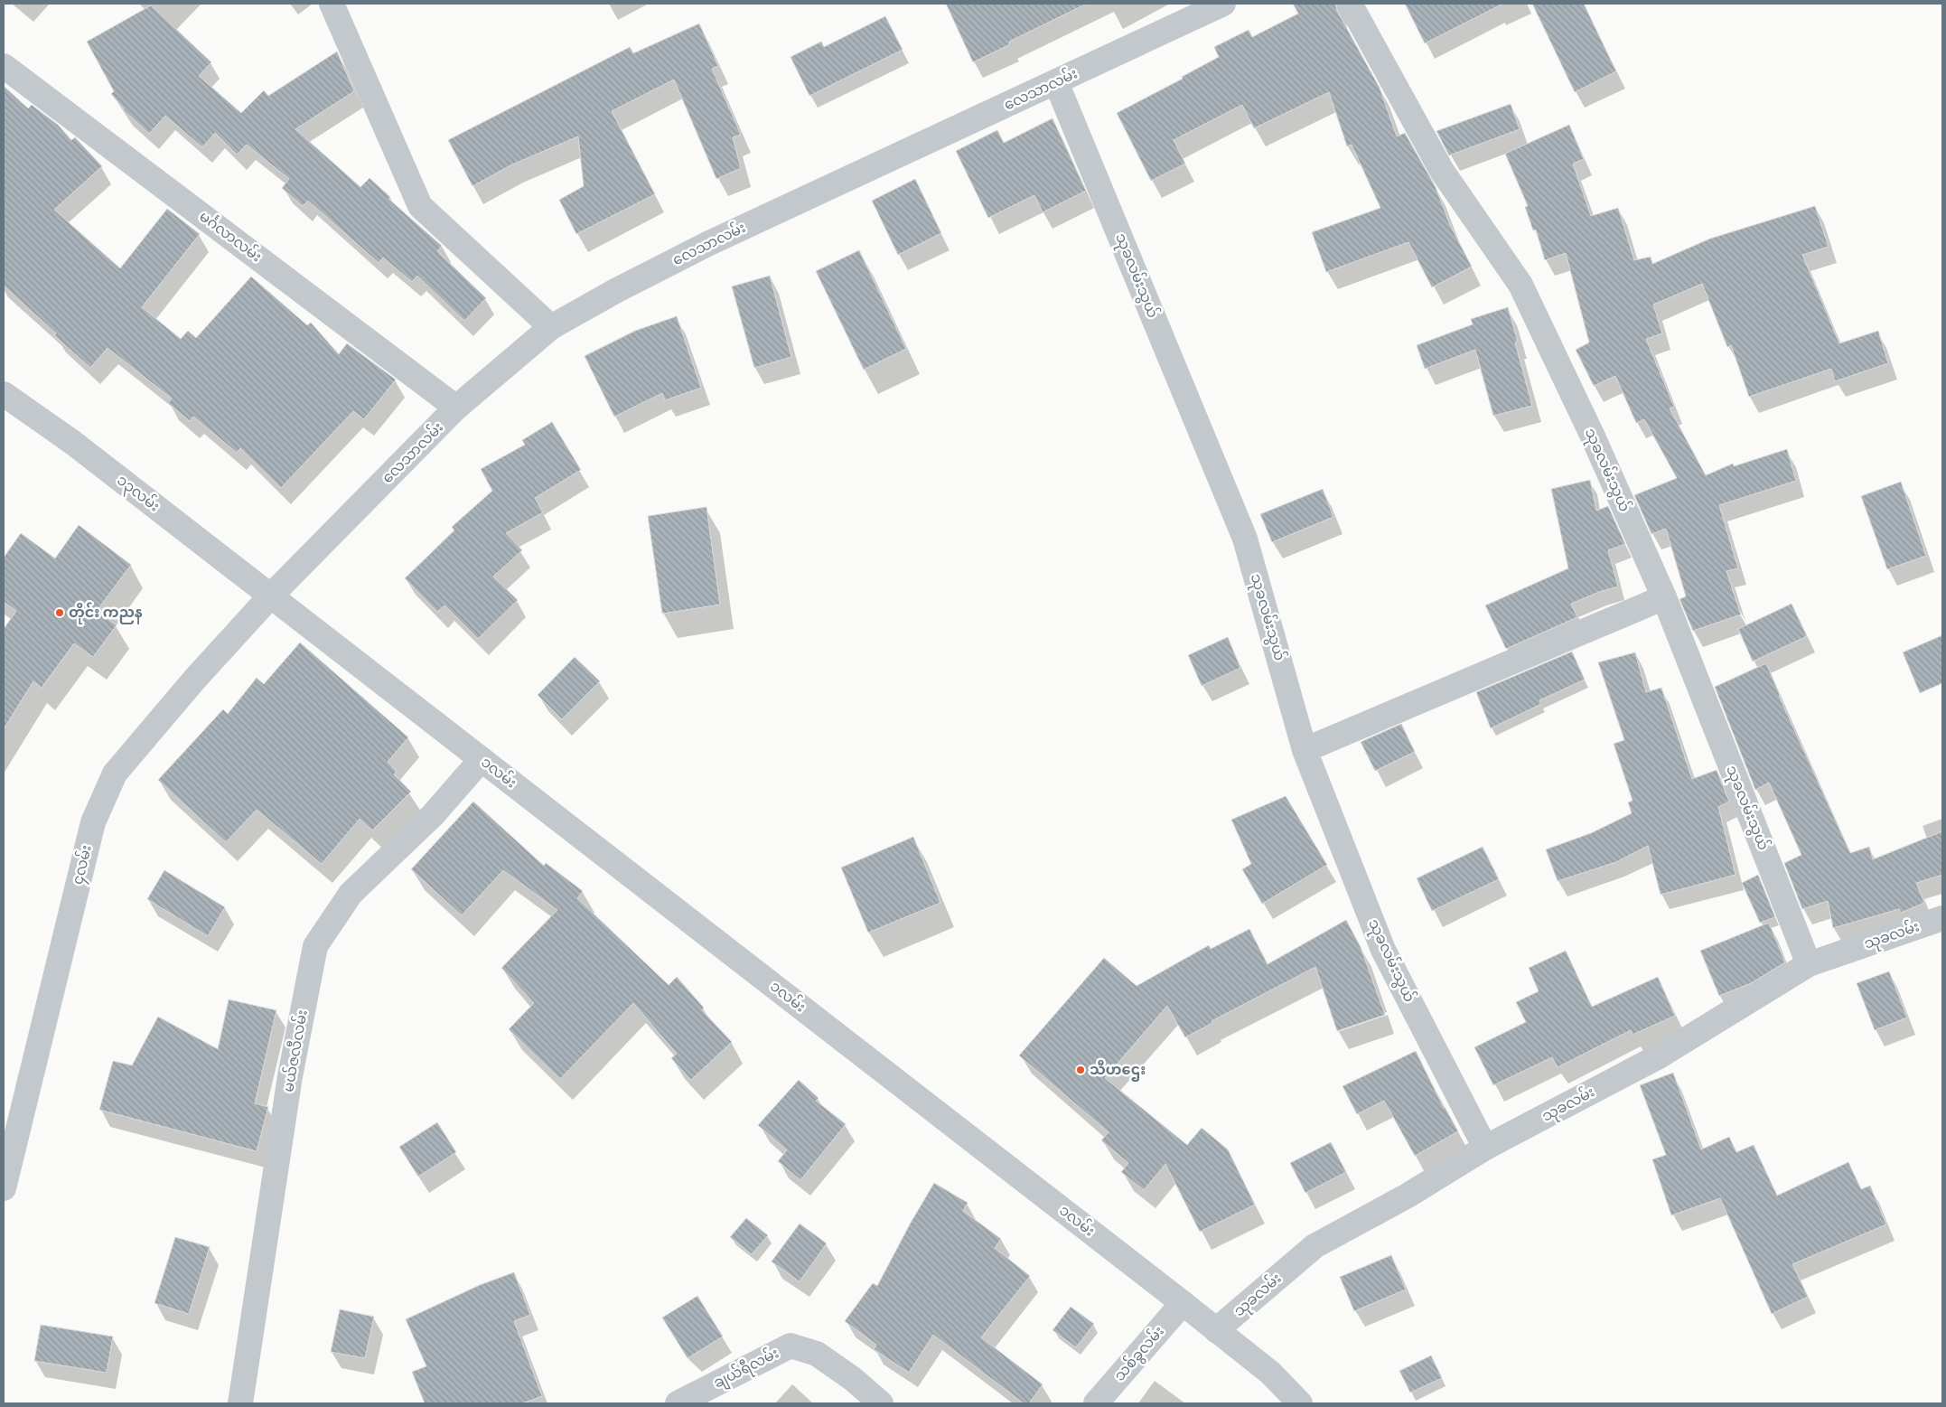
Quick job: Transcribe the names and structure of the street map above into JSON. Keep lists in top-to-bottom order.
{
  "streets": {
    "street": [
      "လေသာလမ်း",
      "မင်္ဂလာလမ်း",
      "သုခလမ်းသွယ်",
      "၁၃လမ်း",
      "၁လမ်း",
      "၄လမ်း",
      "သုခလမ်း",
      "မယ်ဇလီလမ်း",
      "သစ်ခွလမ်း",
      "ချယ်ရီလမ်း"
    ]
  },
  "crossings": [
    ["လေသာလမ်း", "မင်္ဂလာလမ်း"],
    ["လေသာလမ်း", "သုခလမ်းသွယ်"],
    ["လေသာလမ်း", "၁၃လမ်း"],
    ["လေသာလမ်း", "၁လမ်း"],
    ["လေသာလမ်း", "၄လမ်း"],
    ["သုခလမ်းသွယ်", "သုခလမ်း"],
    ["၁၃လမ်း", "၁လမ်း"],
    ["၁၃လမ်း", "၄လမ်း"],
    ["၁လမ်း", "၄လမ်း"],
    ["၁လမ်း", "သုခလမ်း"],
    ["၁လမ်း", "မယ်ဇလီလမ်း"],
    ["၁လမ်း", "သစ်ခွလမ်း"]
  ],
  "places": ["တိုင်း ကညန", "သီဟဌေး"]
}
